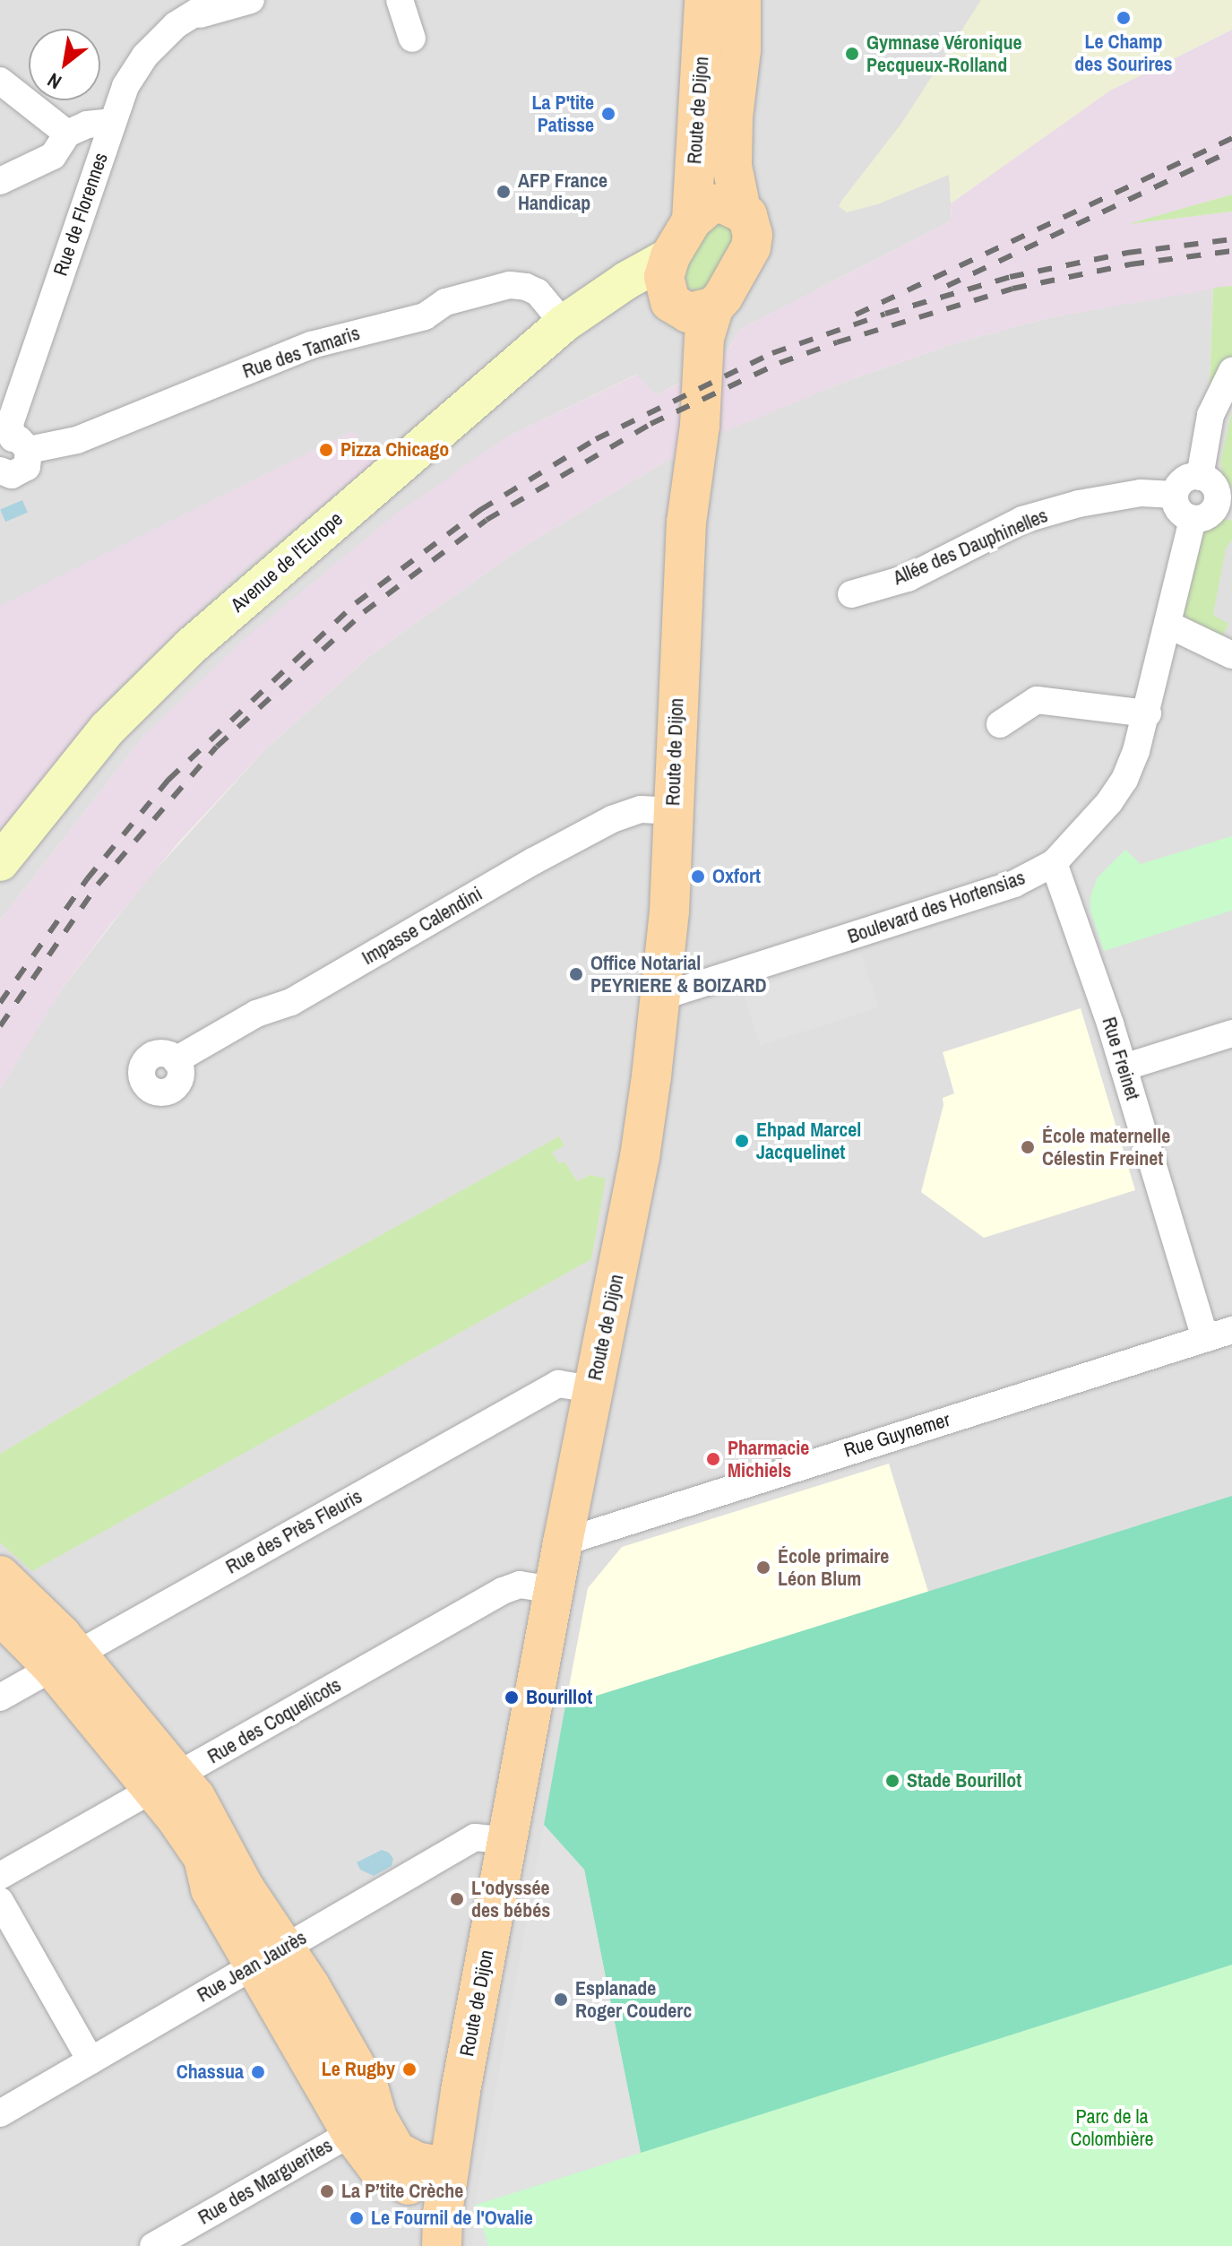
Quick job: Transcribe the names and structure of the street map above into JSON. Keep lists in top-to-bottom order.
{
  "streets": {
    "main road": ["Route de Dijon", "Avenue de l'Europe"],
    "street": [
      "Rue de Florennes",
      "Rue des Tamaris",
      "Allée des Dauphinelles",
      "Boulevard des Hortensias",
      "Impasse Calendini",
      "Rue Freinet",
      "Rue Guynemer",
      "Rue des Près Fleuris",
      "Rue des Coquelicots",
      "Rue Jean Jaurès",
      "Rue des Marguerites"
    ]
  },
  "crossings": [
    ["Route de Dijon", "Avenue de l'Europe"],
    ["Route de Dijon", "Boulevard des Hortensias"],
    ["Route de Dijon", "Impasse Calendini"],
    ["Route de Dijon", "Rue Guynemer"],
    ["Route de Dijon", "Rue des Près Fleuris"],
    ["Route de Dijon", "Rue des Coquelicots"],
    ["Route de Dijon", "Rue Jean Jaurès"],
    ["Rue de Florennes", "Rue des Tamaris"],
    ["Rue des Tamaris", "Avenue de l'Europe"],
    ["Allée des Dauphinelles", "Boulevard des Hortensias"],
    ["Boulevard des Hortensias", "Rue Freinet"],
    ["Rue Freinet", "Rue Guynemer"]
  ],
  "parks": ["Parc de la Colombière"],
  "places": [
    "Le Champ des Sourires",
    "Gymnase Véronique Pecqueux-Rolland",
    "La P'tite Patisse",
    "AFP France Handicap",
    "Pizza Chicago",
    "Oxfort",
    "Office Notarial PEYRIERE & BOIZARD",
    "Ehpad Marcel Jacquelinet",
    "École maternelle Célestin Freinet",
    "Pharmacie Michiels",
    "École primaire Léon Blum",
    "Bourillot",
    "Stade Bourillot",
    "L'odyssée des bébés",
    "Esplanade Roger Couderc",
    "Le Rugby",
    "Chassua",
    "La P’tite Crèche",
    "Le Fournil de l'Ovalie"
  ],
  "north": "bottom left"
}
